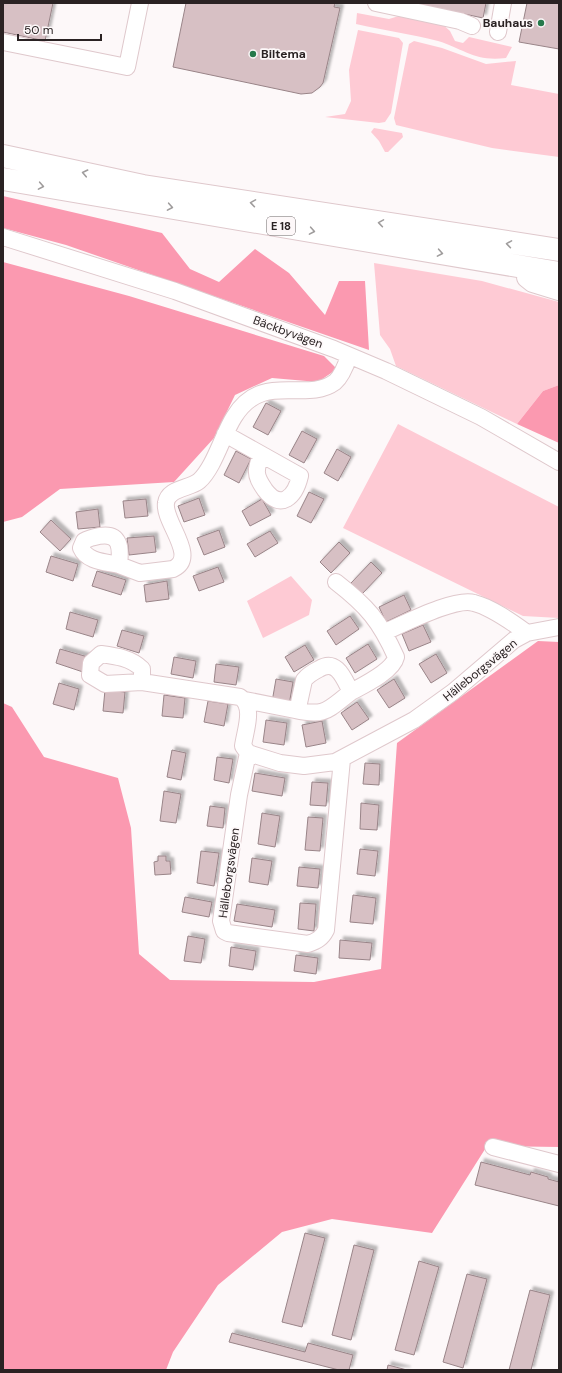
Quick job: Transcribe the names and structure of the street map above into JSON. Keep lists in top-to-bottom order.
{
  "streets": {
    "highway": ["E 18"],
    "street": ["Bäckbyvägen", "Hälleborgsvägen"]
  },
  "places": ["Bauhaus", "Biltema"],
  "scale_bar": "50 m"
}
